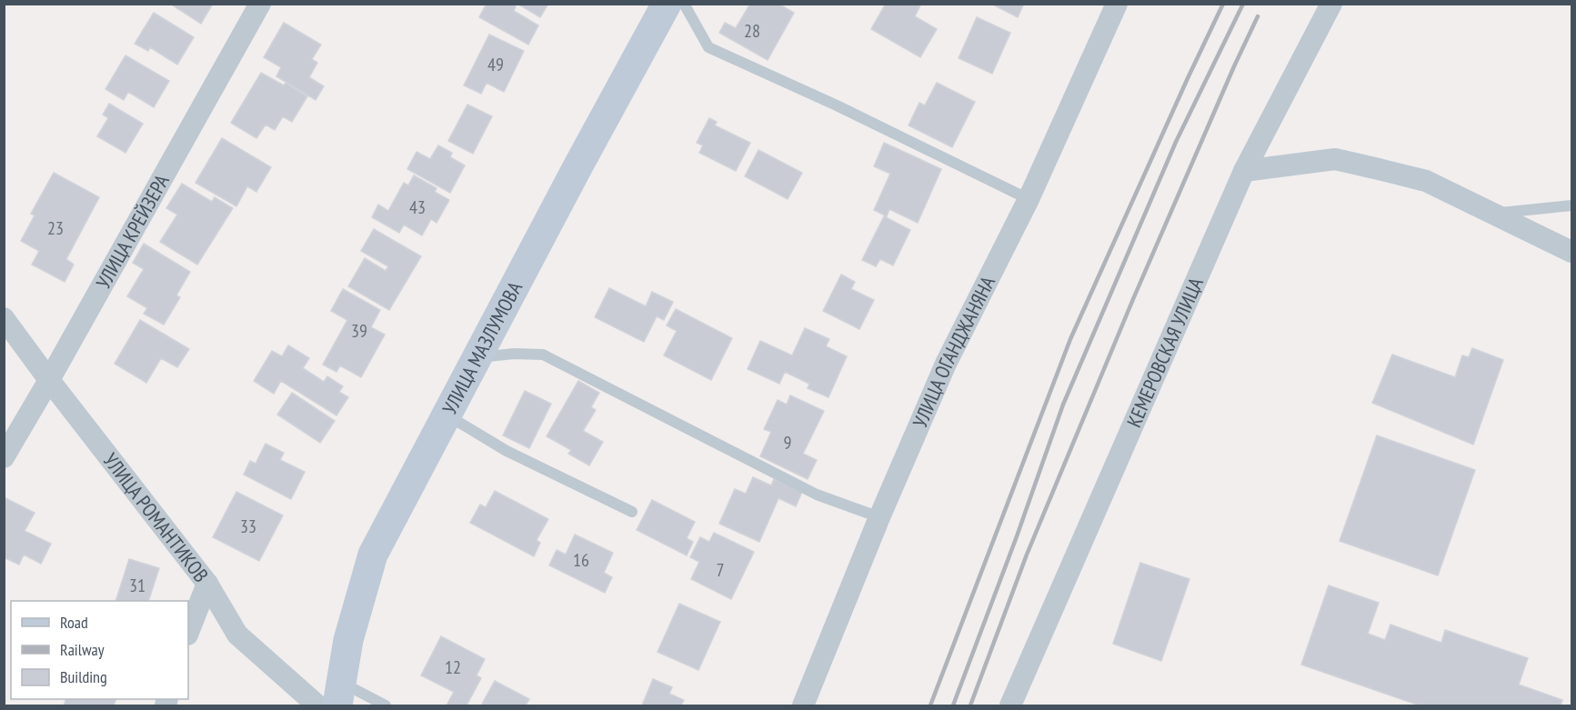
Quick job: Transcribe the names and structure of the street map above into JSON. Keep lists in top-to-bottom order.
{
  "streets": {
    "street": [
      "УЛИЦА КРЕЙЗЕРА",
      "УЛИЦА МАЗЛУМОВА",
      "КЕМЕРОВСКАЯ УЛИЦА",
      "УЛИЦА ОГАНДЖАНЯНА",
      "УЛИЦА РОМАНТИКОВ"
    ]
  },
  "crossings": [
    ["УЛИЦА КРЕЙЗЕРА", "УЛИЦА РОМАНТИКОВ"]
  ],
  "house_numbers": [
    "28",
    "49",
    "43",
    "23",
    "39",
    "9",
    "33",
    "16",
    "7",
    "31",
    "12"
  ],
  "legend": ["Road", "Railway", "Building"]
}
